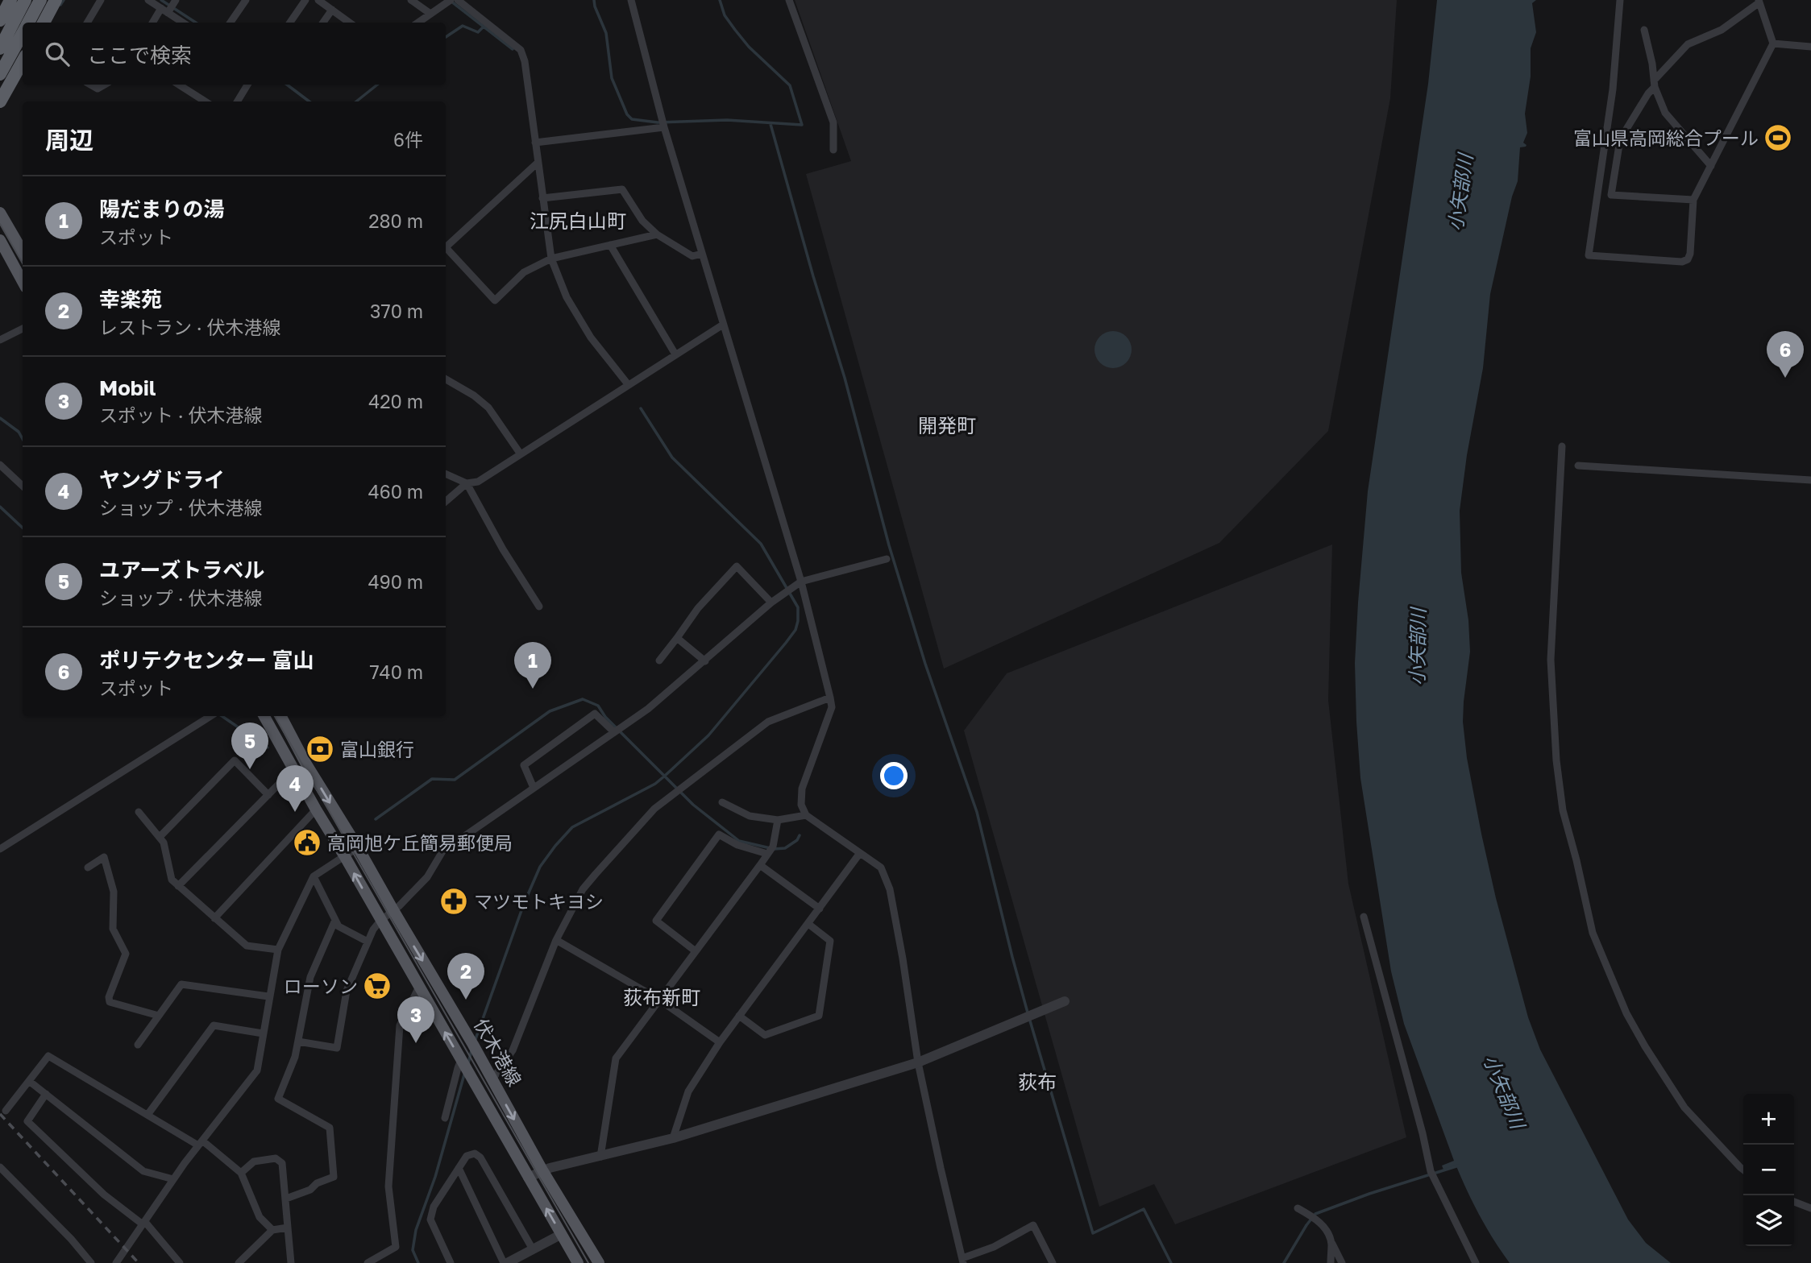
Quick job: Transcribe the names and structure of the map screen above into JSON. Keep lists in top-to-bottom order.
{
  "streets": {
    "main road": ["伏木港線"]
  },
  "districts": [
    "江尻白山町",
    "開発町",
    "荻布新町",
    "荻布"
  ],
  "water": ["小矢部川"],
  "places": {
    "sports": ["富山県高岡総合プール"],
    "bank": ["富山銀行"],
    "public building": ["高岡旭ケ丘簡易郵便局"],
    "pharmacy": ["マツモトキヨシ"],
    "supermarket": ["ローソン"]
  },
  "page": {
    "search": "ここで検索",
    "heading": ["周辺", "6件"],
    "list": [
      {
        "mark": "1",
        "name": "陽だまりの湯",
        "note": "スポット",
        "value": "280 m"
      },
      {
        "mark": "2",
        "name": "幸楽苑",
        "note": "レストラン · 伏木港線",
        "value": "370 m"
      },
      {
        "mark": "3",
        "name": "Mobil",
        "note": "スポット · 伏木港線",
        "value": "420 m"
      },
      {
        "mark": "4",
        "name": "ヤングドライ",
        "note": "ショップ · 伏木港線",
        "value": "460 m"
      },
      {
        "mark": "5",
        "name": "ユアーズトラベル",
        "note": "ショップ · 伏木港線",
        "value": "490 m"
      },
      {
        "mark": "6",
        "name": "ポリテクセンター 富山",
        "note": "スポット",
        "value": "740 m"
      }
    ],
    "pins": [
      "6",
      "1",
      "5",
      "4",
      "2",
      "3"
    ],
    "map_buttons": ["+", "−"]
  }
}
